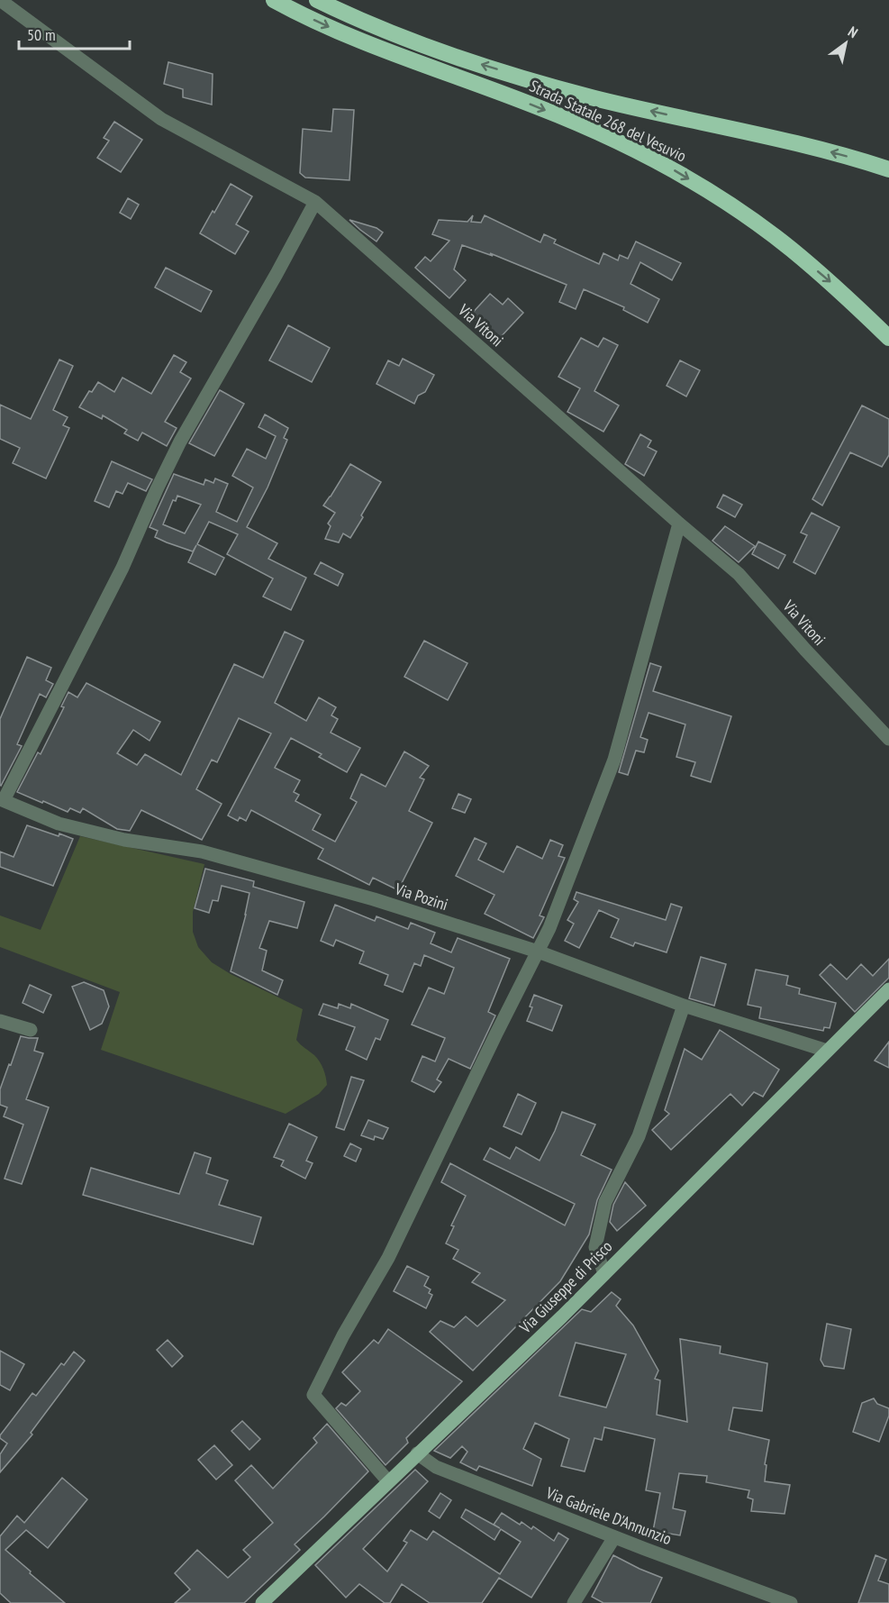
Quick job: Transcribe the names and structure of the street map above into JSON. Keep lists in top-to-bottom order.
{
  "streets": {
    "highway": ["Strada Statale 268 del Vesuvio"],
    "main road": ["Via Giuseppe di Prisco"],
    "street": ["Via Vitoni", "Via Pozini", "Via Gabriele D'Annunzio"]
  },
  "crossings": [
    ["Via Pozini", "Via Giuseppe di Prisco"],
    ["Via Giuseppe di Prisco", "Via Gabriele D'Annunzio"]
  ],
  "scale_bar": "50 m",
  "north": "top right"
}
